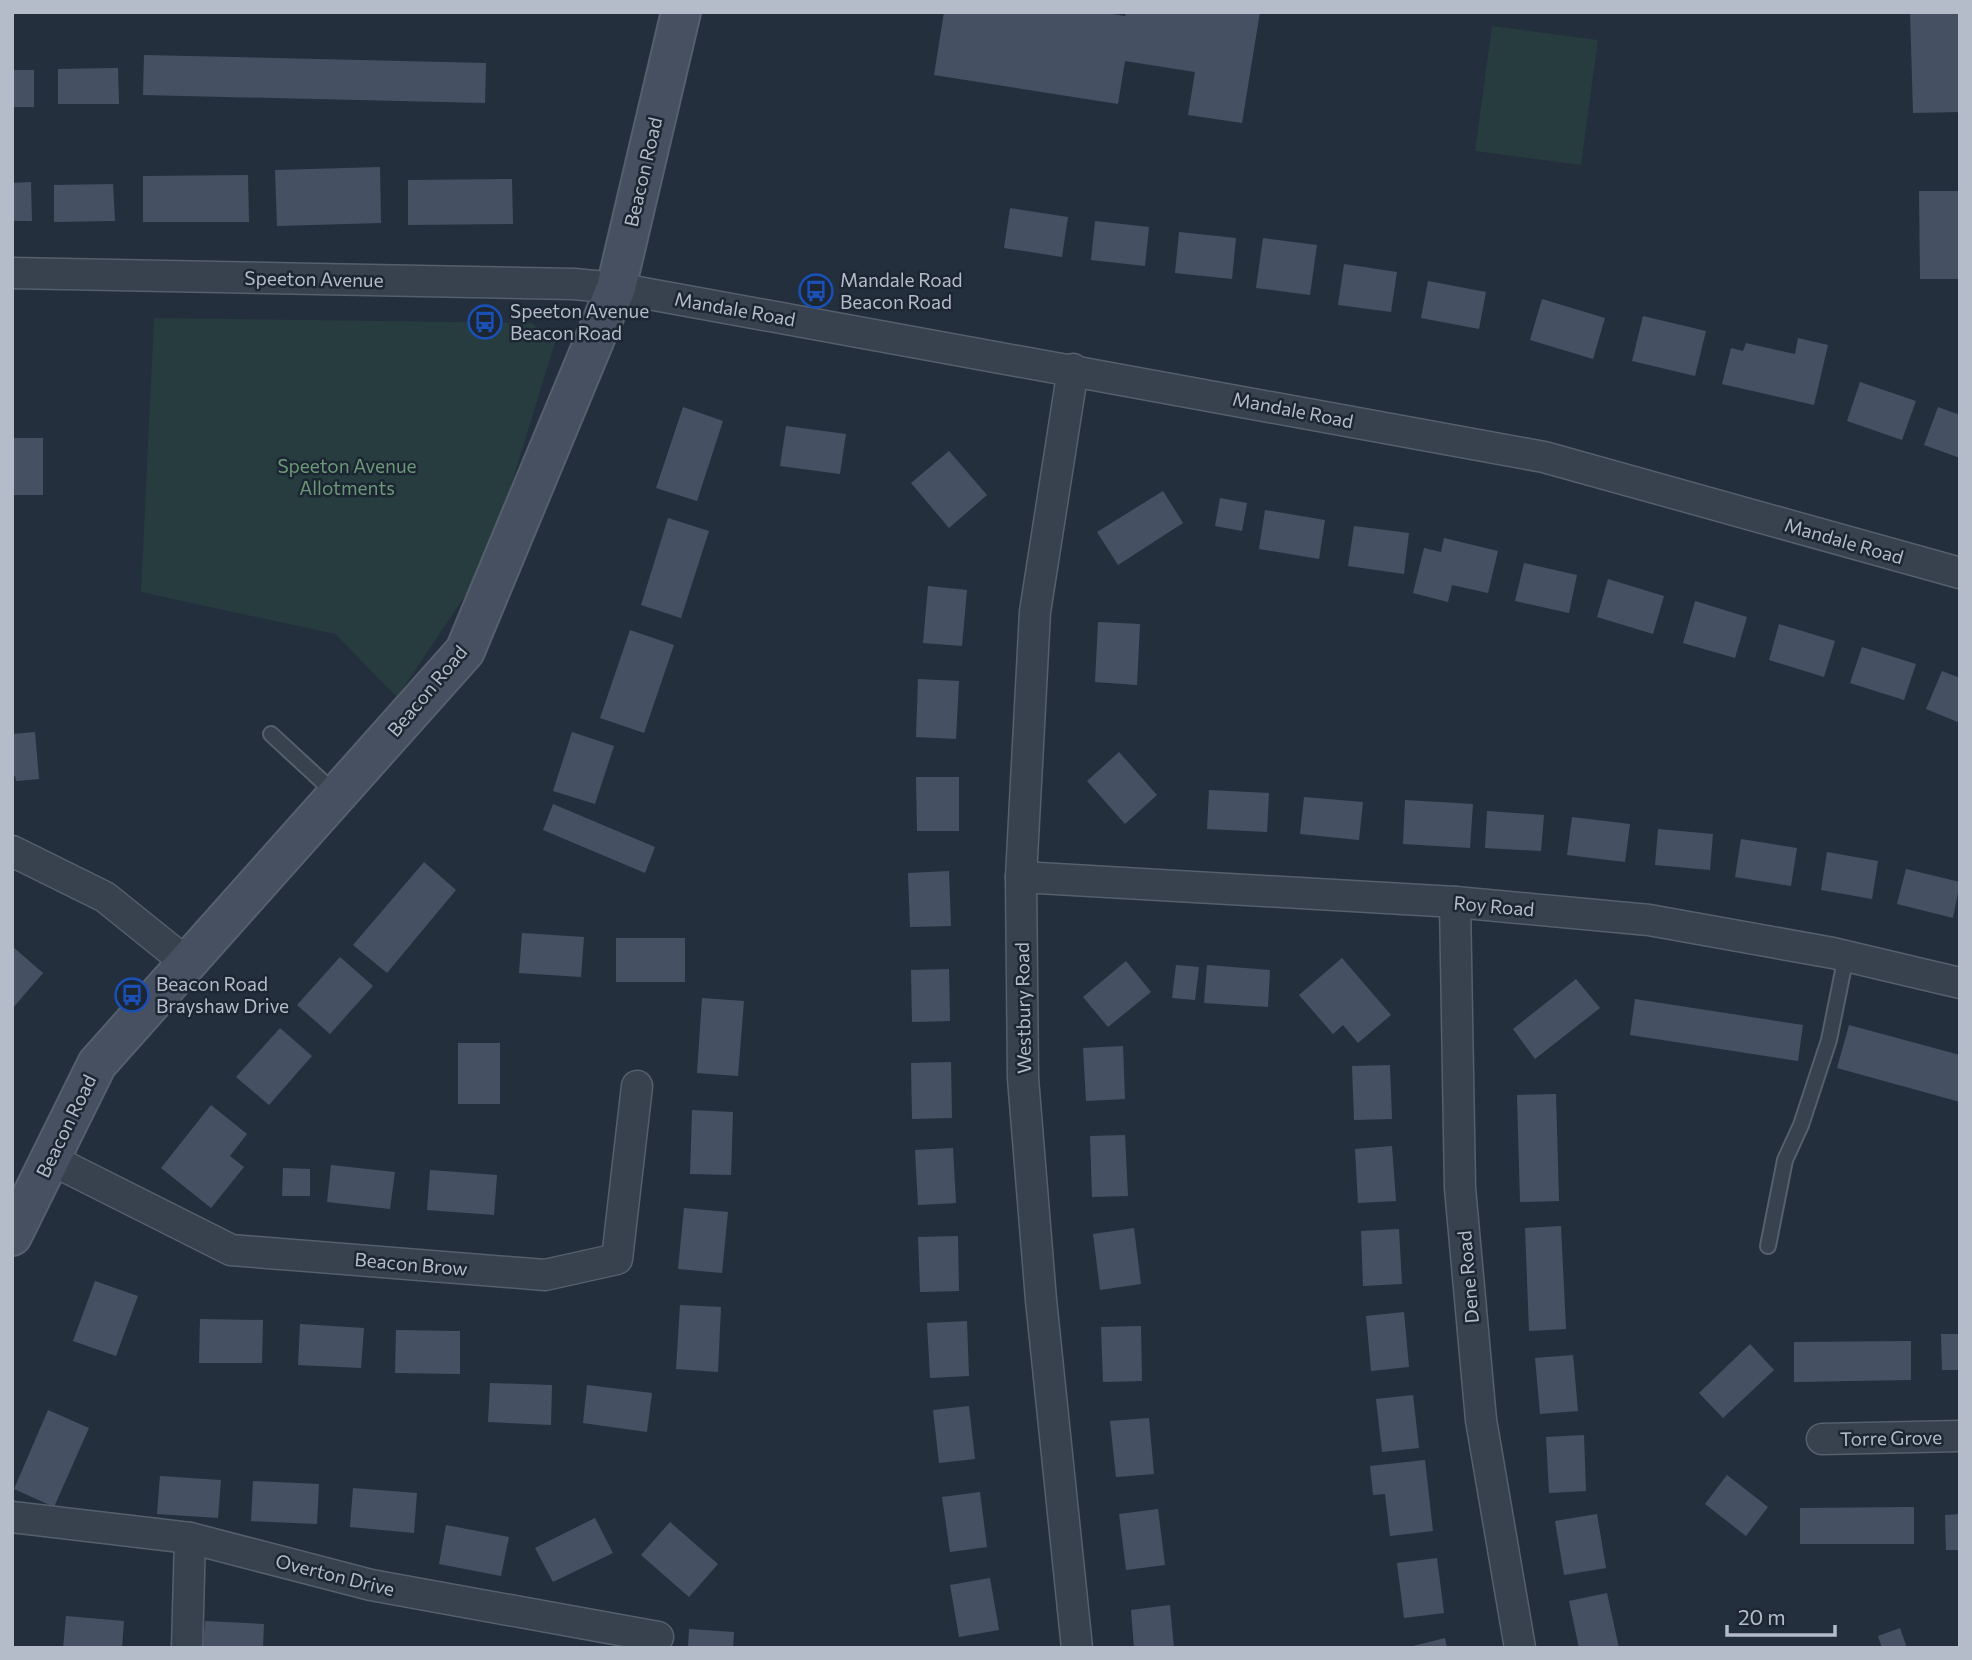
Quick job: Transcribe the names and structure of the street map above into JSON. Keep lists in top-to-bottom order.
{
  "streets": {
    "main road": ["Beacon Road"],
    "street": [
      "Speeton Avenue",
      "Mandale Road",
      "Roy Road",
      "Westbury Road",
      "Beacon Brow",
      "Dene Road",
      "Torre Grove",
      "Overton Drive"
    ]
  },
  "crossings": [
    ["Beacon Road", "Speeton Avenue"],
    ["Beacon Road", "Mandale Road"],
    ["Beacon Road", "Beacon Brow"],
    ["Speeton Avenue", "Mandale Road"],
    ["Mandale Road", "Westbury Road"],
    ["Roy Road", "Westbury Road"],
    ["Roy Road", "Dene Road"]
  ],
  "parks": ["Speeton Avenue Allotments"],
  "places": {
    "bus stop": ["Mandale Road Beacon Road", "Speeton Avenue Beacon Road", "Beacon Road Brayshaw Drive"]
  },
  "scale_bar": "20 m"
}
